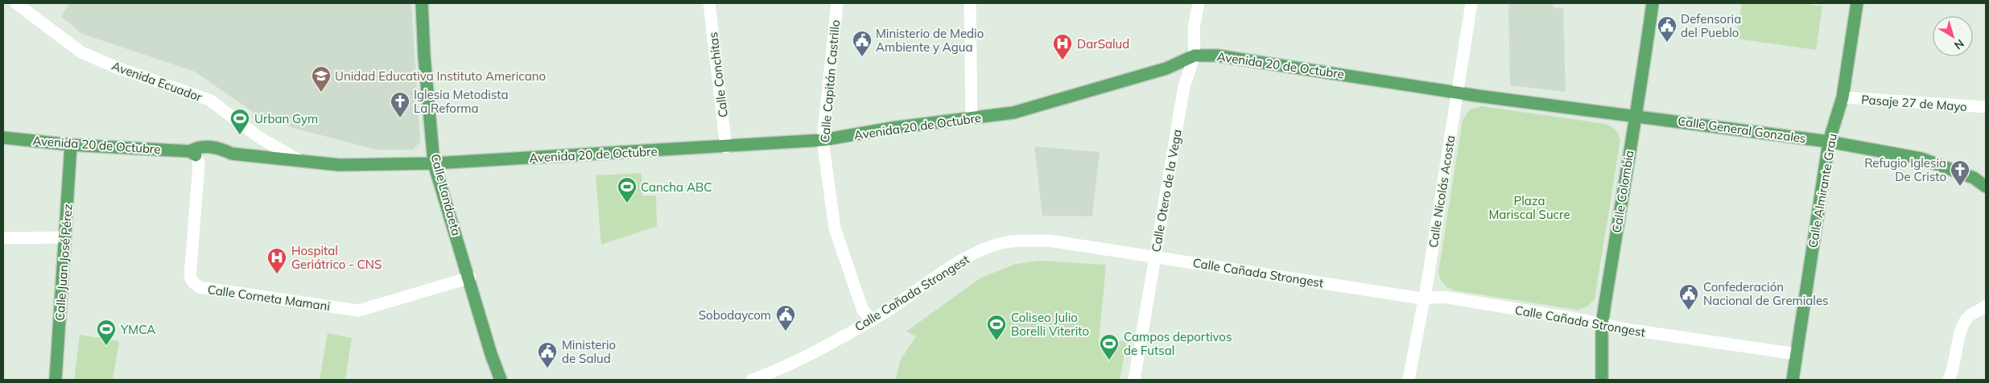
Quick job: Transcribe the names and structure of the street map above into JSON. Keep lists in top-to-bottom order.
{
  "streets": {
    "main road": [
      "Avenida 20 de Octubre",
      "Calle General Gonzales",
      "Calle Almirante Grau",
      "Calle Colombia",
      "Calle Landaeta",
      "Calle Juan José Pérez"
    ],
    "street": [
      "Calle Conchitas",
      "Avenida Ecuador",
      "Calle Capitán Castrillo",
      "Pasaje 27 de Mayo",
      "Calle Otero de la Vega",
      "Calle Nicolás Acosta",
      "Calle Cañada Strongest",
      "Calle Corneta Mamani"
    ]
  },
  "crossings": [
    ["Avenida 20 de Octubre", "Calle Conchitas"],
    ["Avenida 20 de Octubre", "Avenida Ecuador"],
    ["Avenida 20 de Octubre", "Calle Capitán Castrillo"],
    ["Avenida 20 de Octubre", "Calle General Gonzales"],
    ["Avenida 20 de Octubre", "Calle Otero de la Vega"],
    ["Avenida 20 de Octubre", "Calle Nicolás Acosta"],
    ["Avenida 20 de Octubre", "Calle Colombia"],
    ["Avenida 20 de Octubre", "Calle Landaeta"],
    ["Avenida 20 de Octubre", "Calle Juan José Pérez"],
    ["Avenida 20 de Octubre", "Calle Corneta Mamani"],
    ["Calle Capitán Castrillo", "Calle Cañada Strongest"],
    ["Pasaje 27 de Mayo", "Calle Almirante Grau"],
    ["Calle General Gonzales", "Calle Almirante Grau"],
    ["Calle General Gonzales", "Calle Colombia"],
    ["Calle Otero de la Vega", "Calle Cañada Strongest"],
    ["Calle Almirante Grau", "Calle Cañada Strongest"],
    ["Calle Nicolás Acosta", "Calle Cañada Strongest"],
    ["Calle Colombia", "Calle Cañada Strongest"],
    ["Calle Landaeta", "Calle Corneta Mamani"]
  ],
  "parks": ["Plaza Mariscal Sucre"],
  "places": {
    "public building": [
      "Defensoria del Pueblo",
      "Ministerio de Medio Ambiente y Agua",
      "Confederación Nacional de Gremiales",
      "Sobodaycom",
      "Ministerio de Salud"
    ],
    "hospital": ["DarSalud", "Hospital Geriátrico - CNS"],
    "school or university": ["Unidad Educativa Instituto Americano"],
    "church": ["Iglesia Metodista La Reforma", "Refugio Iglesia De Cristo"],
    "sports": [
      "Urban Gym",
      "Cancha ABC",
      "Coliseo Julio Borelli Viterito",
      "YMCA",
      "Campos deportivos de Futsal"
    ]
  },
  "north": "bottom right"
}
